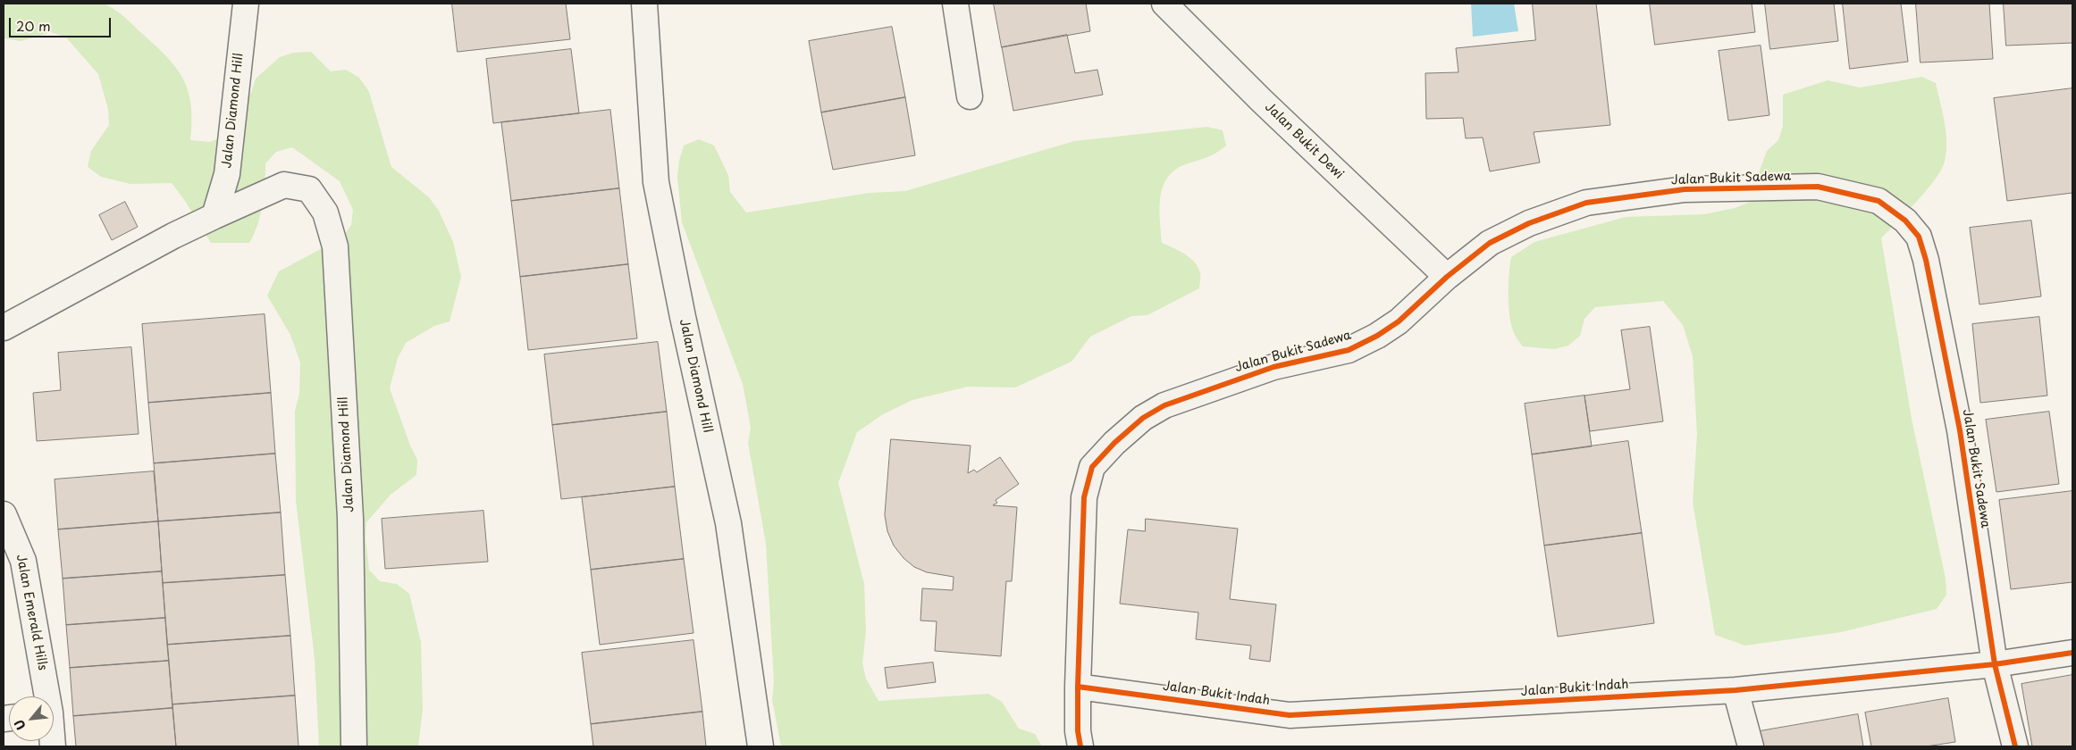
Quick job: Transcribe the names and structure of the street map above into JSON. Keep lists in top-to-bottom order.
{
  "streets": {
    "street": [
      "Jalan Diamond Hill",
      "Jalan Bukit Dewi",
      "Jalan Bukit Sadewa",
      "Jalan Emerald Hills",
      "Jalan Bukit Indah"
    ]
  },
  "crossings": [
    ["Jalan Bukit Dewi", "Jalan Bukit Sadewa"],
    ["Jalan Bukit Sadewa", "Jalan Bukit Indah"]
  ],
  "scale_bar": "20 m",
  "north": "bottom left"
}
